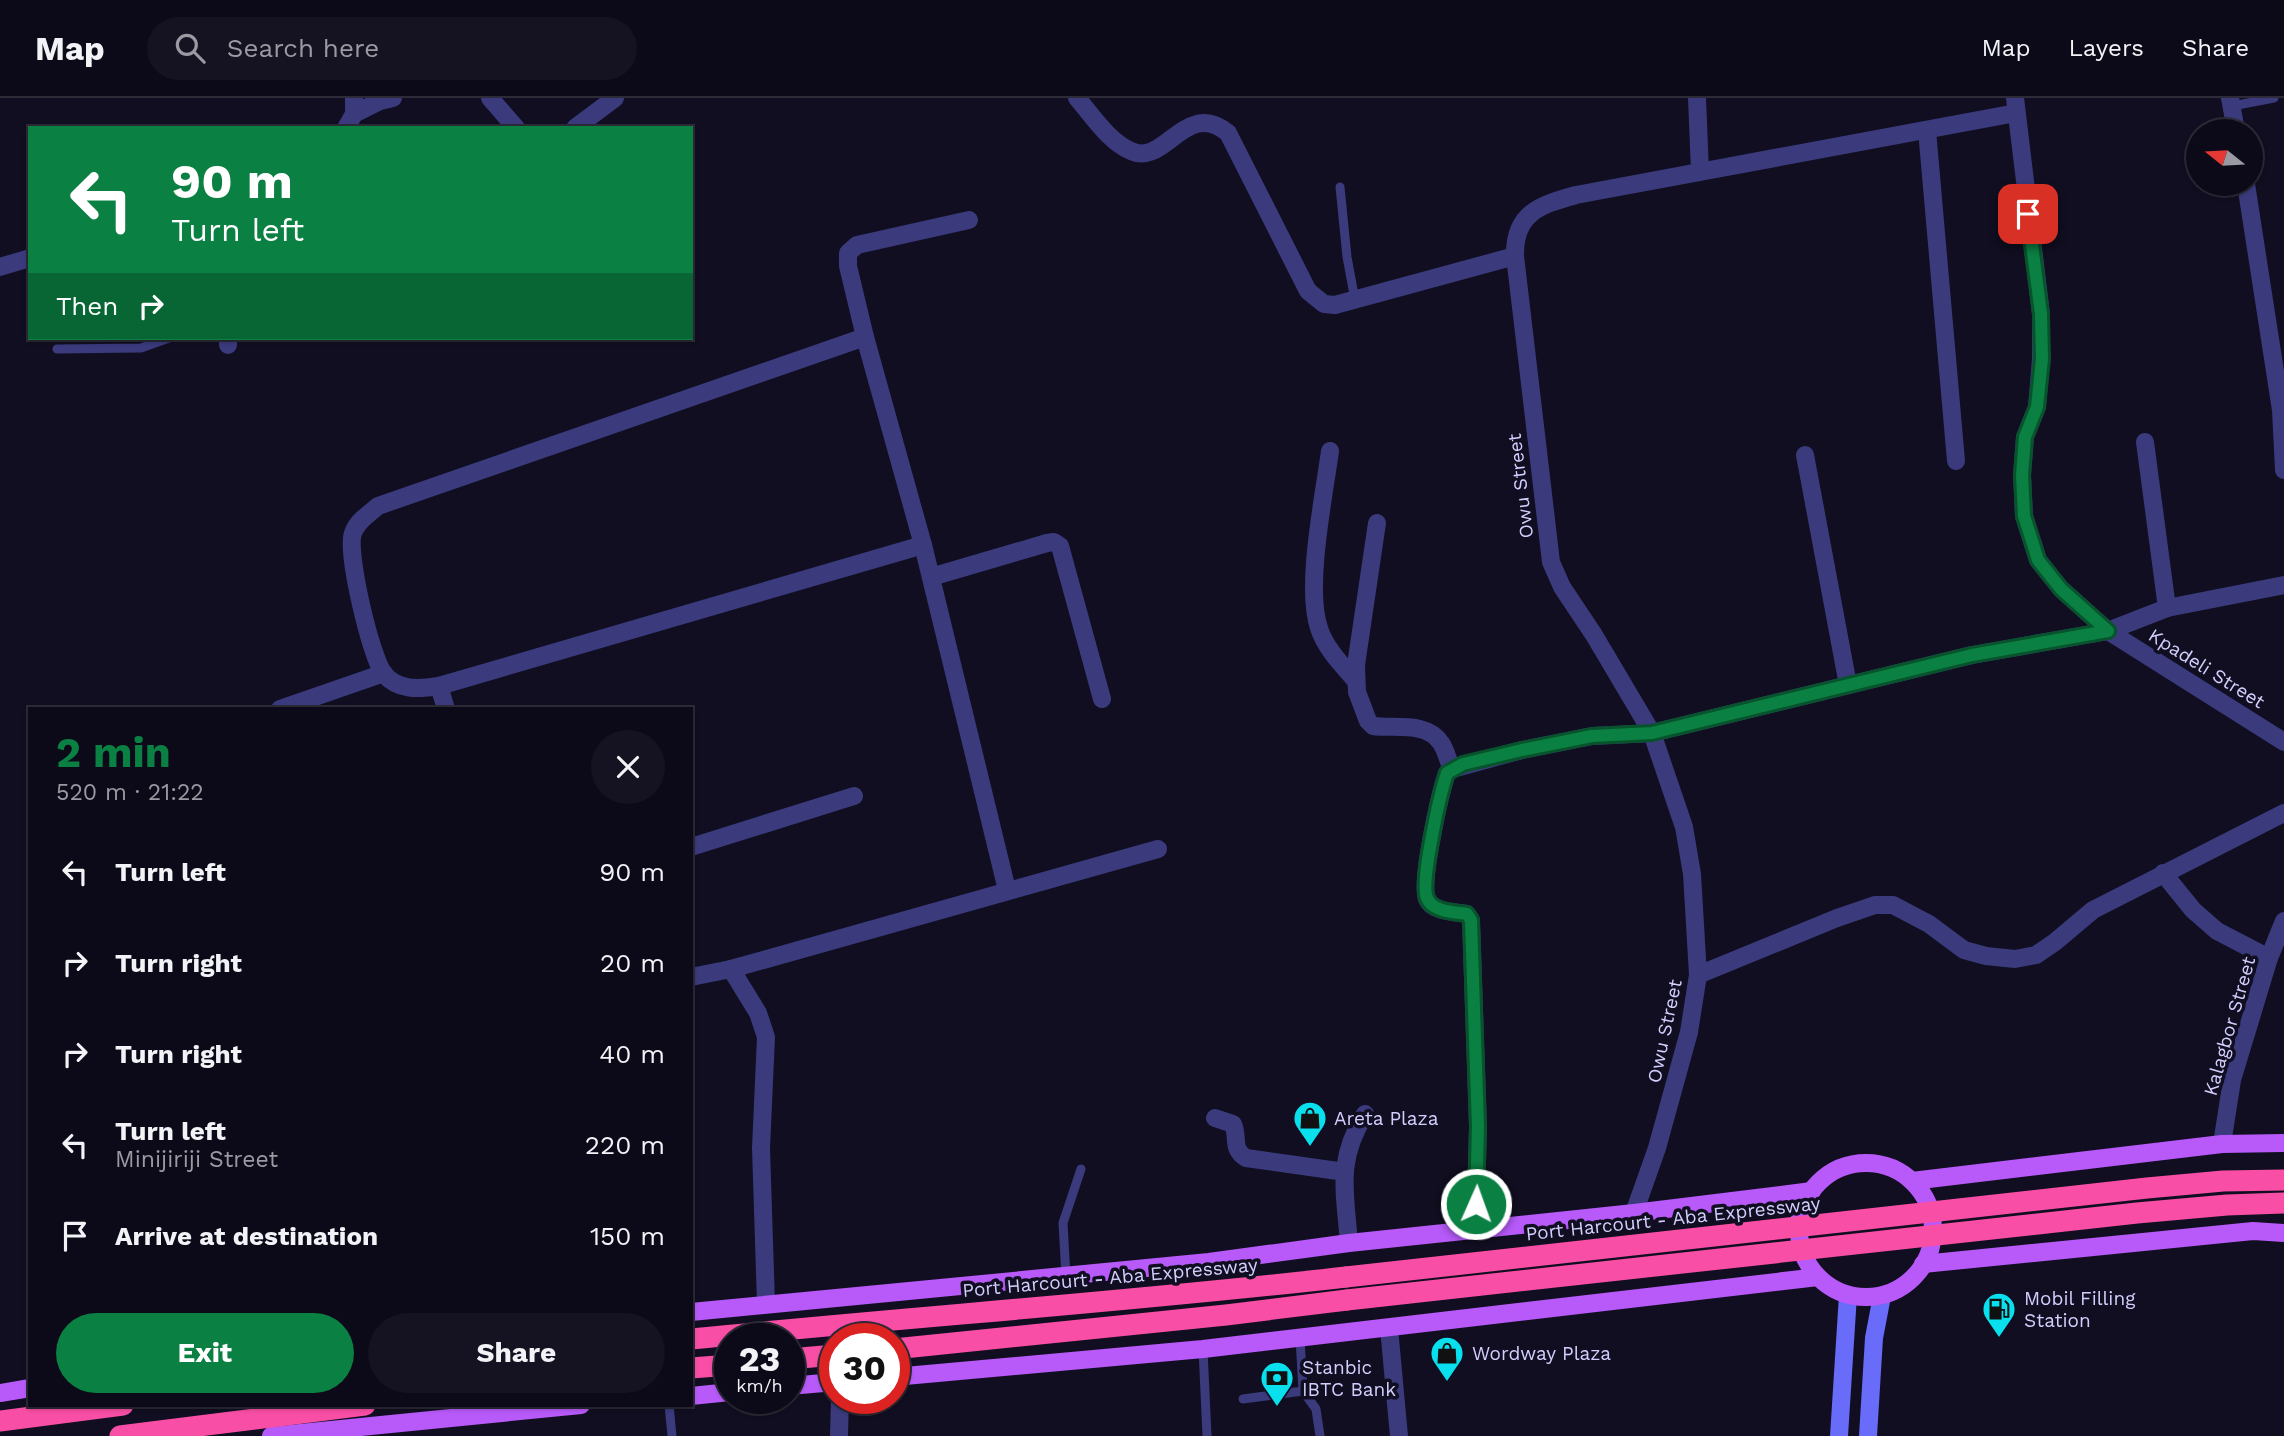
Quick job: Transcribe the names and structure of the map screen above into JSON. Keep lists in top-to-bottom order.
{
  "streets": {
    "highway": ["Port Harcourt - Aba Expressway"],
    "street": ["Owu Street", "Kpadeli Street", "Kalagbor Street"]
  },
  "crossings": [
    ["Owu Street", "Kpadeli Street"]
  ],
  "places": {
    "shop": ["Areta Plaza", "Wordway Plaza"],
    "fuel station": ["Mobil Filling Station"],
    "bank": ["Stanbic IBTC Bank"]
  },
  "north": "left",
  "page": {
    "header": "Map",
    "search": "Search here",
    "nav": ["Map", "Layers", "Share"],
    "turn": ["90 m", "Turn left"],
    "then": "Then",
    "heading": ["2 min", "520 m · 21:22"],
    "list": [
      {
        "name": "Turn left",
        "value": "90 m"
      },
      {
        "name": "Turn right",
        "value": "20 m"
      },
      {
        "name": "Turn right",
        "value": "40 m"
      },
      {
        "name": "Turn left",
        "note": "Minijiriji Street",
        "value": "220 m"
      },
      {
        "name": "Arrive at destination",
        "value": "150 m"
      }
    ],
    "buttons": ["Exit", "Share"],
    "speed": "23 km/h",
    "limit": "30"
  }
}
